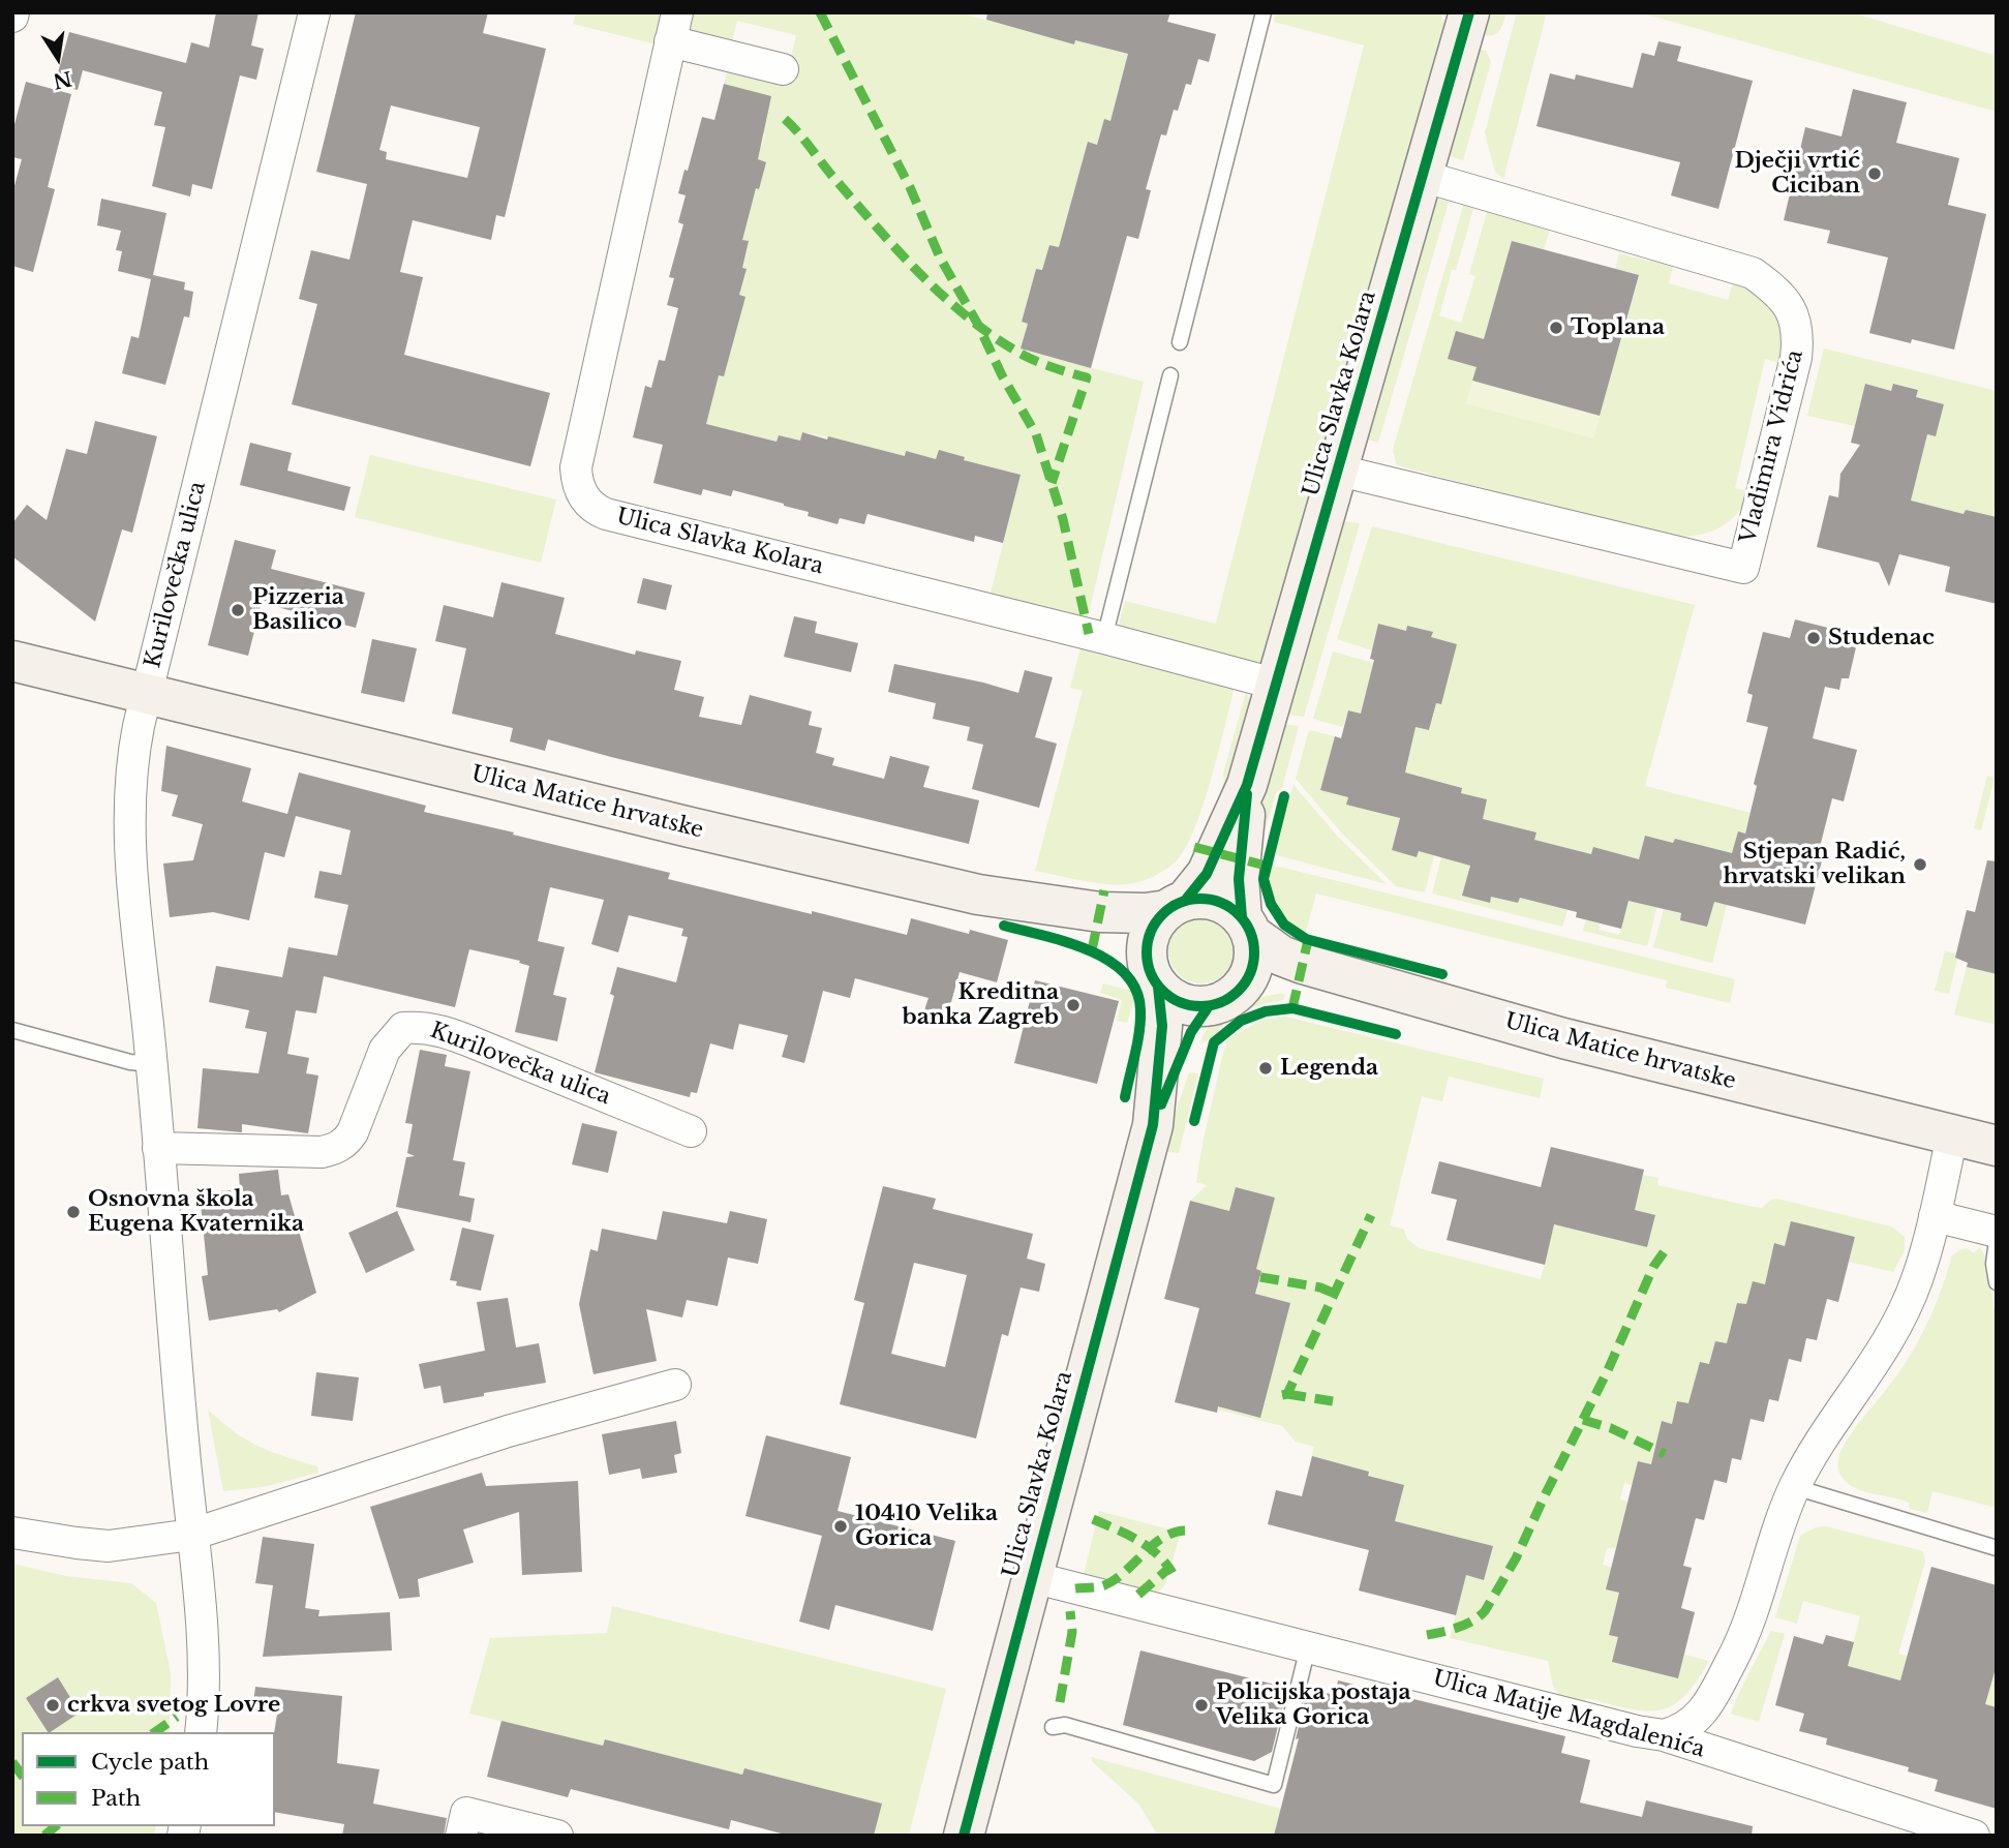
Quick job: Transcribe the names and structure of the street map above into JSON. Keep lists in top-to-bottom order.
{
  "streets": {
    "main road": ["Ulica Slavka Kolara", "Ulica Matice hrvatske"],
    "street": ["Vladimira Vidrića", "Kurilovečka ulica", "Ulica Matije Magdalenića"]
  },
  "crossings": [
    ["Ulica Slavka Kolara", "Vladimira Vidrića"],
    ["Ulica Slavka Kolara", "Ulica Matice hrvatske"],
    ["Ulica Slavka Kolara", "Ulica Matije Magdalenića"],
    ["Kurilovečka ulica", "Ulica Matice hrvatske"]
  ],
  "places": [
    "Dječji vrtić Ciciban",
    "Toplana",
    "Pizzeria Basilico",
    "Studenac",
    "Stjepan Radić, hrvatski velikan",
    "Kreditna banka Zagreb",
    "Legenda",
    "Osnovna škola Eugena Kvaternika",
    "10410 Velika Gorica",
    "crkva svetog Lovre",
    "Policijska postaja Velika Gorica"
  ],
  "legend": ["Cycle path", "Path"],
  "north": "bottom"
}
